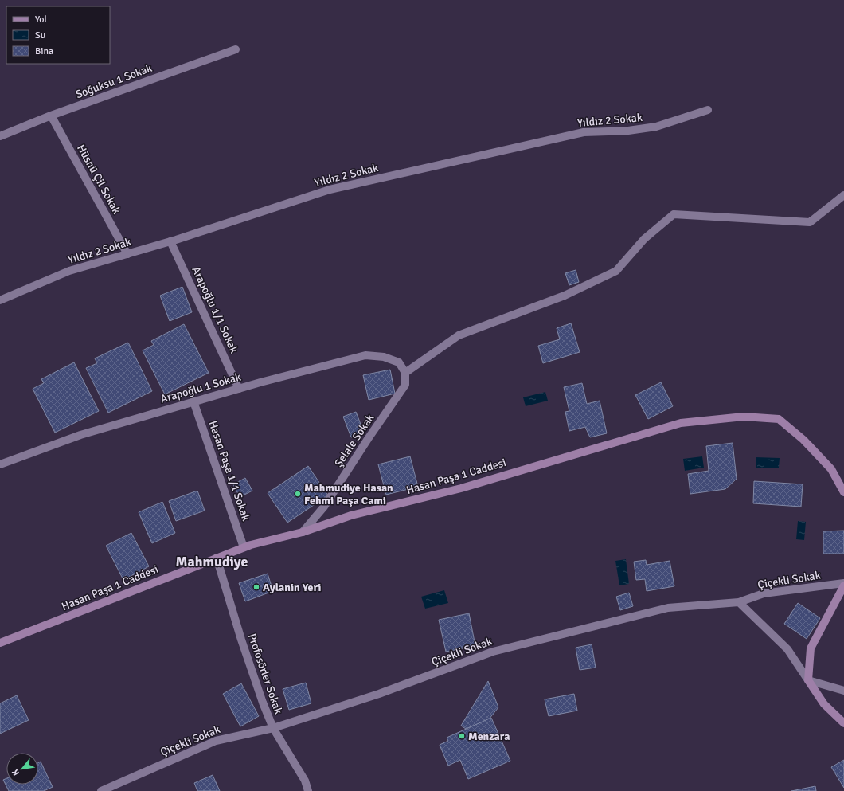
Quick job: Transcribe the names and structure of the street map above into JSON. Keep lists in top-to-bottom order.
{
  "streets": {
    "street": [
      "Soğuksu 1 Sokak",
      "Yıldız 2 Sokak",
      "Hüsnü Çil Sokak",
      "Arapoğlu 1/1 Sokak",
      "Arapoğlu 1 Sokak",
      "Şelale Sokak",
      "Hasan Paşa 1/1 Sokak",
      "Hasan Paşa 1 Caddesi",
      "Çiçekli Sokak",
      "Profosörler Sokak"
    ]
  },
  "crossings": [
    ["Soğuksu 1 Sokak", "Hüsnü Çil Sokak"],
    ["Yıldız 2 Sokak", "Hüsnü Çil Sokak"],
    ["Yıldız 2 Sokak", "Arapoğlu 1/1 Sokak"],
    ["Arapoğlu 1/1 Sokak", "Arapoğlu 1 Sokak"],
    ["Arapoğlu 1 Sokak", "Şelale Sokak"],
    ["Arapoğlu 1 Sokak", "Hasan Paşa 1/1 Sokak"],
    ["Şelale Sokak", "Hasan Paşa 1 Caddesi"],
    ["Hasan Paşa 1/1 Sokak", "Hasan Paşa 1 Caddesi"],
    ["Hasan Paşa 1 Caddesi", "Profosörler Sokak"],
    ["Çiçekli Sokak", "Profosörler Sokak"]
  ],
  "districts": ["Mahmudiye"],
  "places": ["Mahmudiye Hasan Fehmi Paşa Cami", "Aylanin Yeri", "Menzara"],
  "legend": ["Yol", "Su", "Bina"],
  "north": "bottom left"
}
